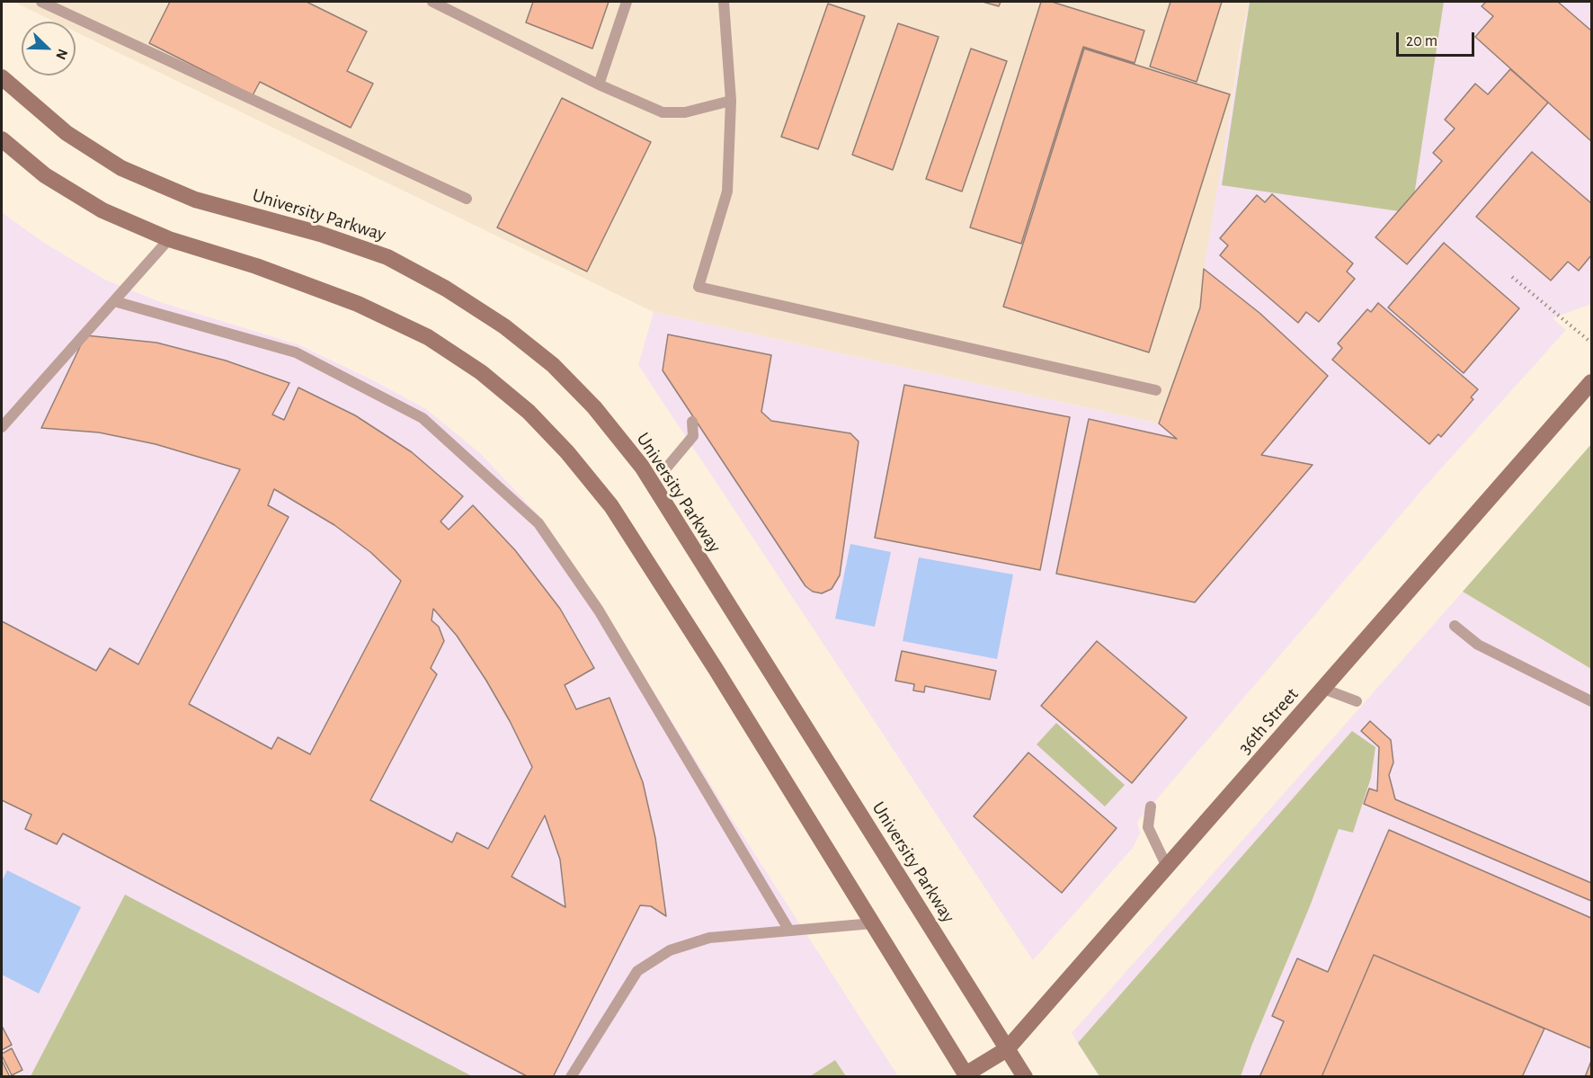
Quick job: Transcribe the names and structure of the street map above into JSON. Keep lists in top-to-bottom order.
{
  "streets": {
    "main road": ["University Parkway", "36th Street"]
  },
  "crossings": [
    ["University Parkway", "36th Street"]
  ],
  "scale_bar": "20 m",
  "north": "bottom right"
}
